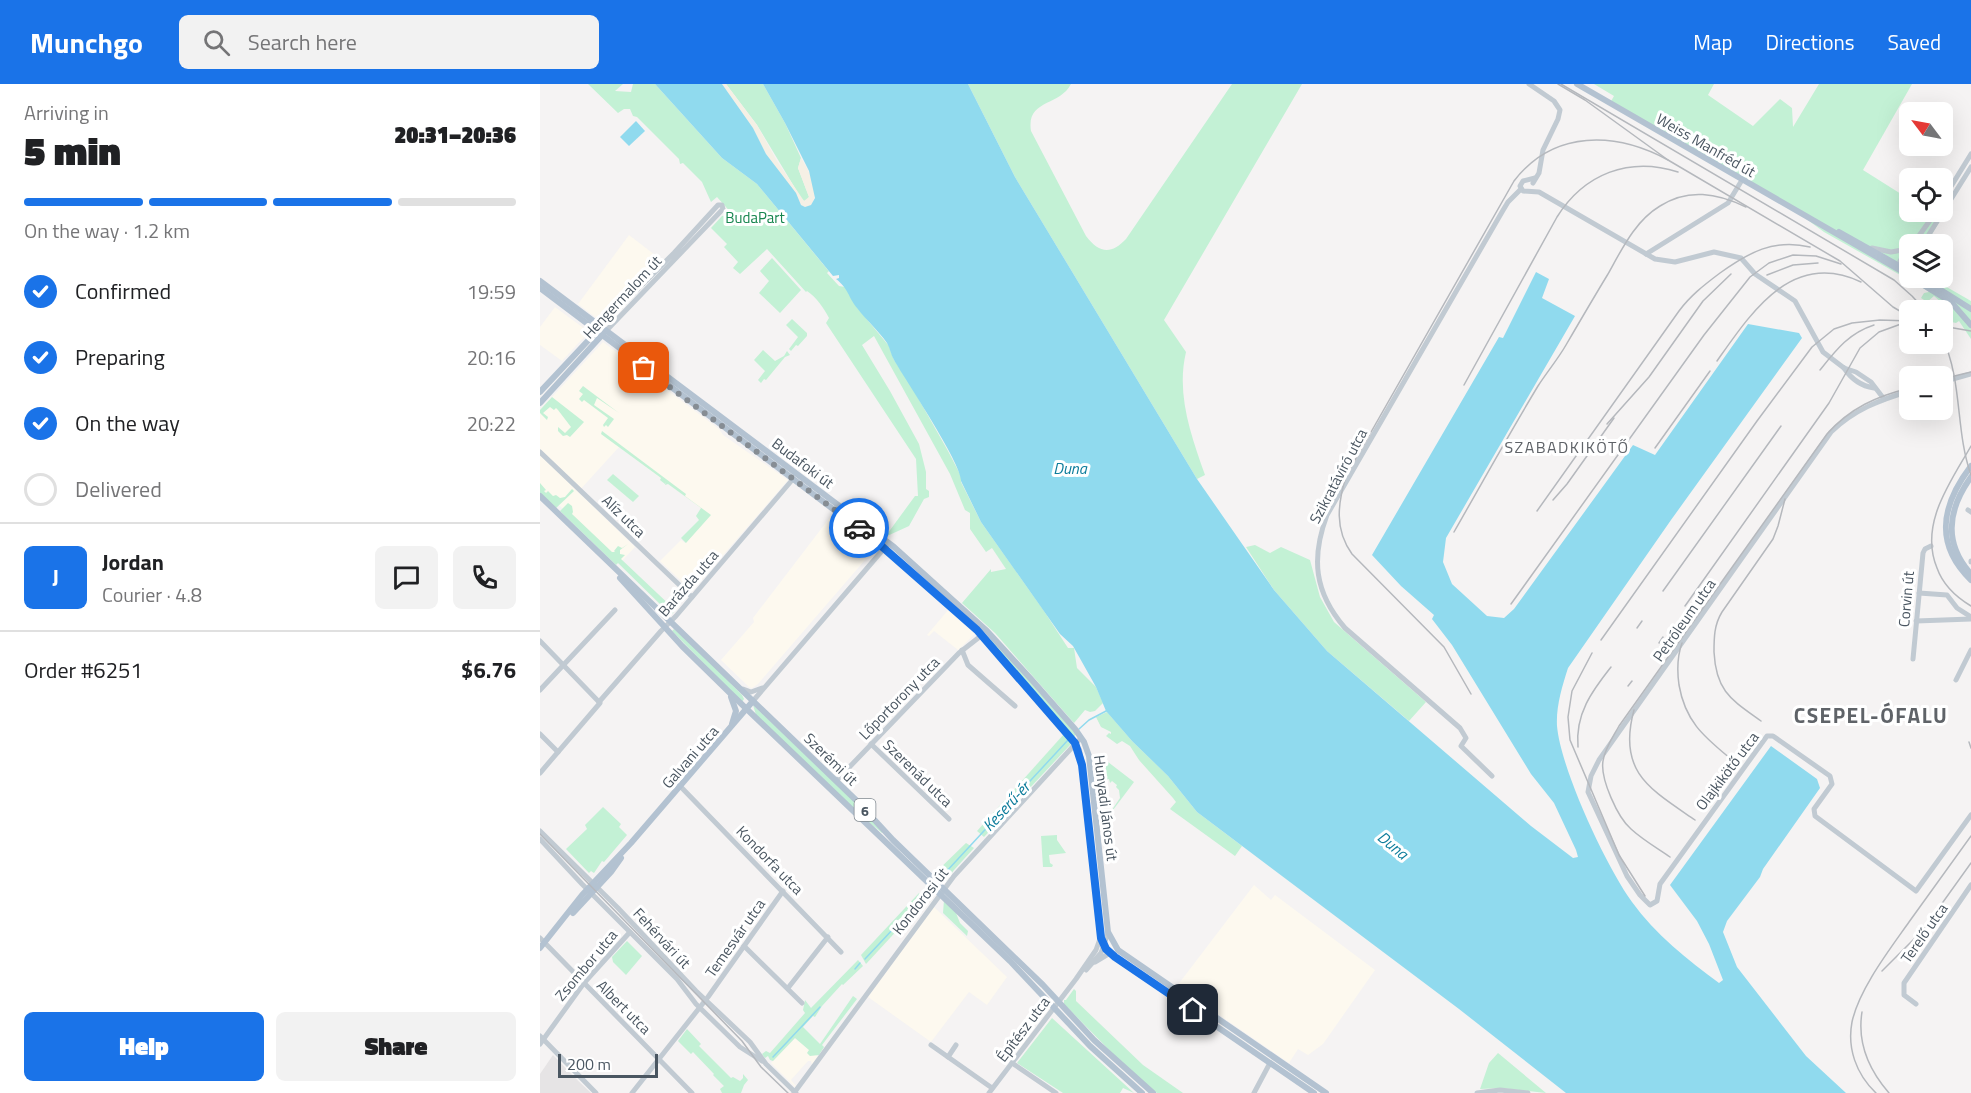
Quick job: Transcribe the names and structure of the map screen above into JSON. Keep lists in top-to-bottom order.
{
  "streets": {
    "main road": [
      "Weiss Manfréd út",
      "Hengermalom út",
      "Budafoki út",
      "Galvani utca",
      "Szerémi út",
      "Hunyadi János út",
      "6"
    ],
    "street": [
      "Szikratávíró utca",
      "Alíz utca",
      "Barázda utca",
      "Corvin út",
      "Petróleum utca",
      "Lőportorony utca",
      "Olajkikötő utca",
      "Szerenád utca",
      "Kondorfa utca",
      "Kondorosi út",
      "Terelő utca",
      "Fehérvári út",
      "Temesvár utca",
      "Zsombor utca",
      "Albert utca",
      "Építész utca"
    ]
  },
  "crossings": [
    ["Hengermalom út", "Budafoki út"],
    ["Budafoki út", "Barázda utca"],
    ["Budafoki út", "Lőportorony utca"],
    ["Budafoki út", "Galvani utca"],
    ["Budafoki út", "Hunyadi János út"],
    ["Budafoki út", "Kondorosi út"],
    ["Alíz utca", "Barázda utca"],
    ["Barázda utca", "Szerémi út"],
    ["Petróleum utca", "Olajkikötő utca"],
    ["Lőportorony utca", "Szerémi út"],
    ["Lőportorony utca", "Szerenád utca"],
    ["Galvani utca", "Szerémi út"],
    ["Galvani utca", "Kondorfa utca"],
    ["Galvani utca", "Fehérvári út"],
    ["Galvani utca", "Albert utca"],
    ["Szerémi út", "Kondorosi út"],
    ["Szerémi út", "Építész utca"],
    ["Hunyadi János út", "Kondorosi út"],
    ["Hunyadi János út", "Építész utca"],
    ["Kondorfa utca", "Temesvár utca"],
    ["Kondorosi út", "Fehérvári út"],
    ["Fehérvári út", "Temesvár utca"],
    ["Fehérvári út", "Zsombor utca"],
    ["Temesvár utca", "Albert utca"],
    ["Zsombor utca", "Albert utca"]
  ],
  "districts": ["SZABADKIKÖTŐ", "CSEPEL-ÓFALU"],
  "water": ["Duna", "Keserű-ér"],
  "parks": ["BudaPart"],
  "scale_bar": "200 m",
  "north": "top left",
  "page": {
    "header": "Munchgo",
    "search": "Search here",
    "nav": ["Map", "Directions", "Saved"],
    "heading": ["5 min", "Arriving in", "20:31–20:36"],
    "panel": [
      "Jordan",
      "Courier · 4.8",
      "Order #6251",
      "$6.76"
    ],
    "map_buttons": ["+", "−"],
    "bar": "On the way · 1.2 km",
    "list": [
      ["Confirmed", "19:59"],
      ["Preparing", "20:16"],
      ["On the way", "20:22"],
      "Delivered"
    ],
    "round": "J",
    "buttons": ["Help", "Share"],
    "scale": "200 m"
  }
}
